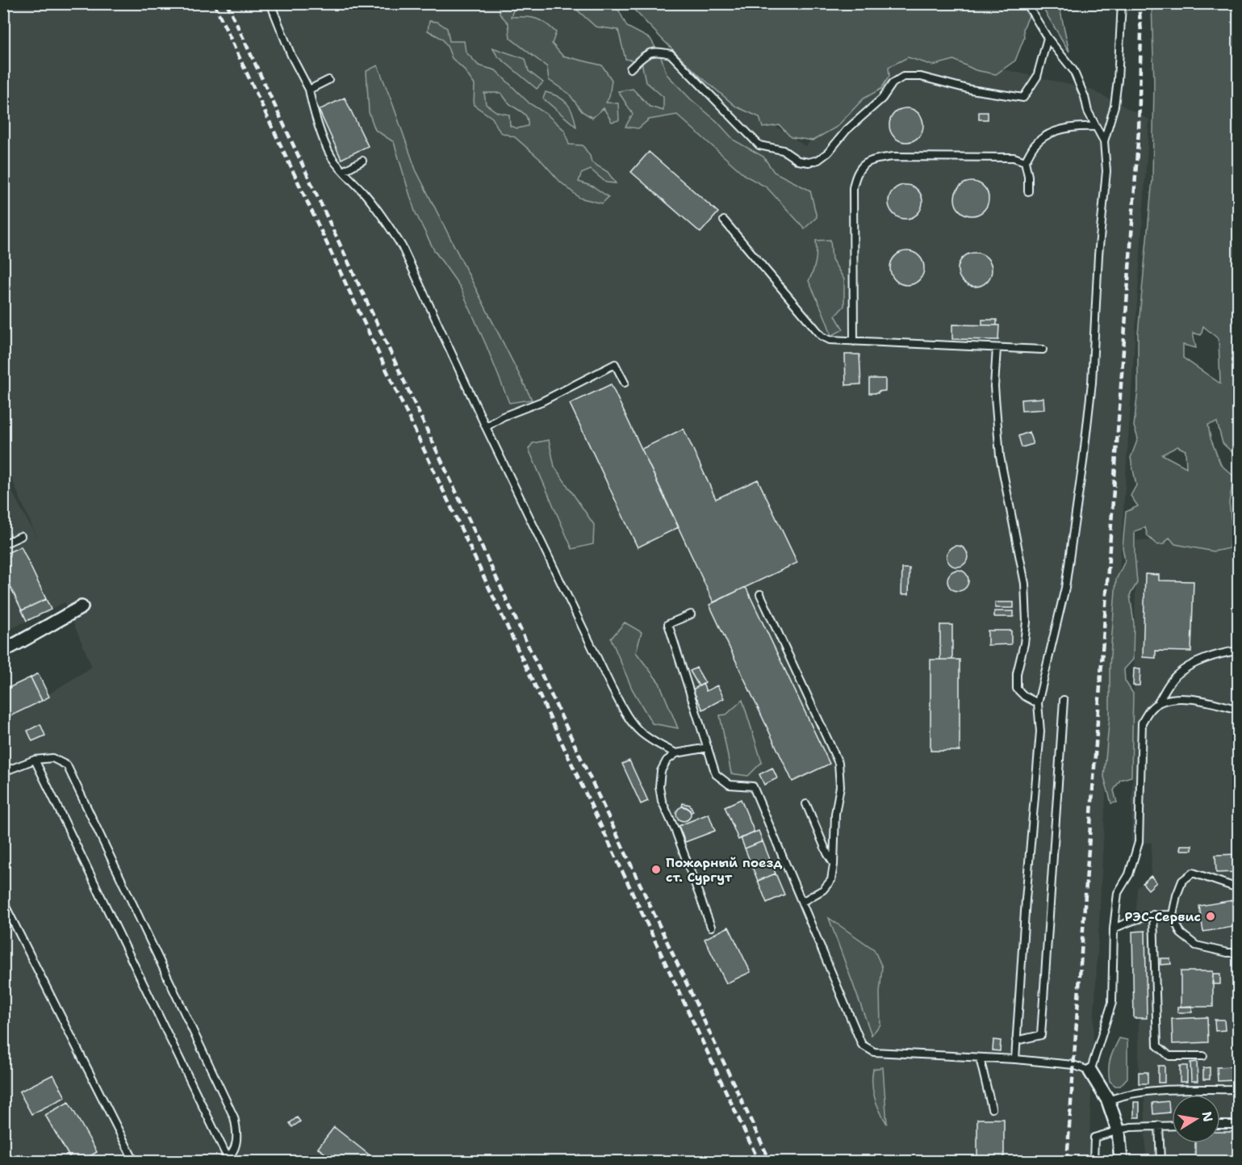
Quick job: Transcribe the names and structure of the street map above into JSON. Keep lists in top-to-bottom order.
{
  "places": ["Пожарный поезд ст. Сургут", "РЭС-Сервис"],
  "north": "right"
}
